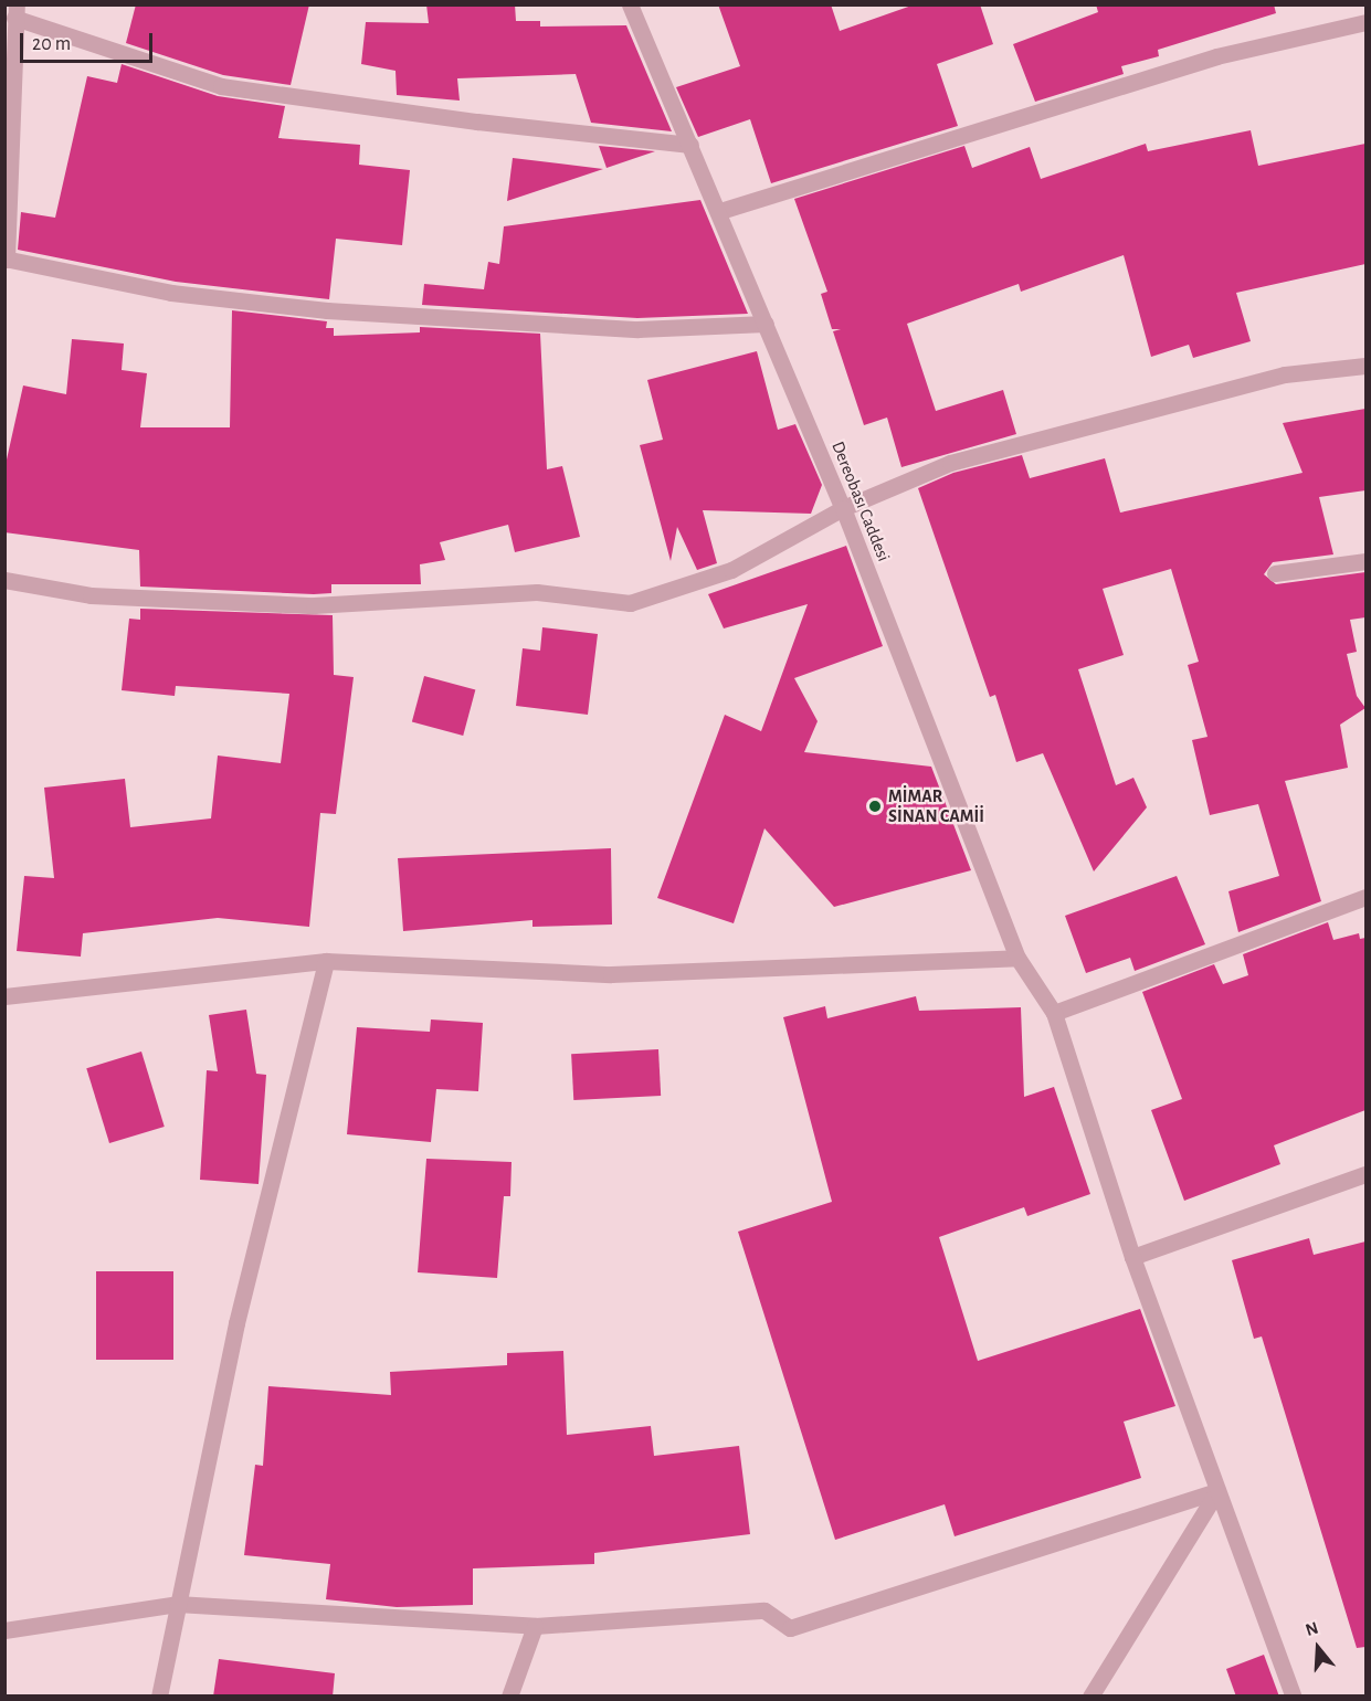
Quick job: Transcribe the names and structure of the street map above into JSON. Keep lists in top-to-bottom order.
{
  "streets": {
    "street": ["Dereobası Caddesi"]
  },
  "places": ["MİMAR SİNAN CAMİİ"],
  "scale_bar": "20 m",
  "north": "top"
}
